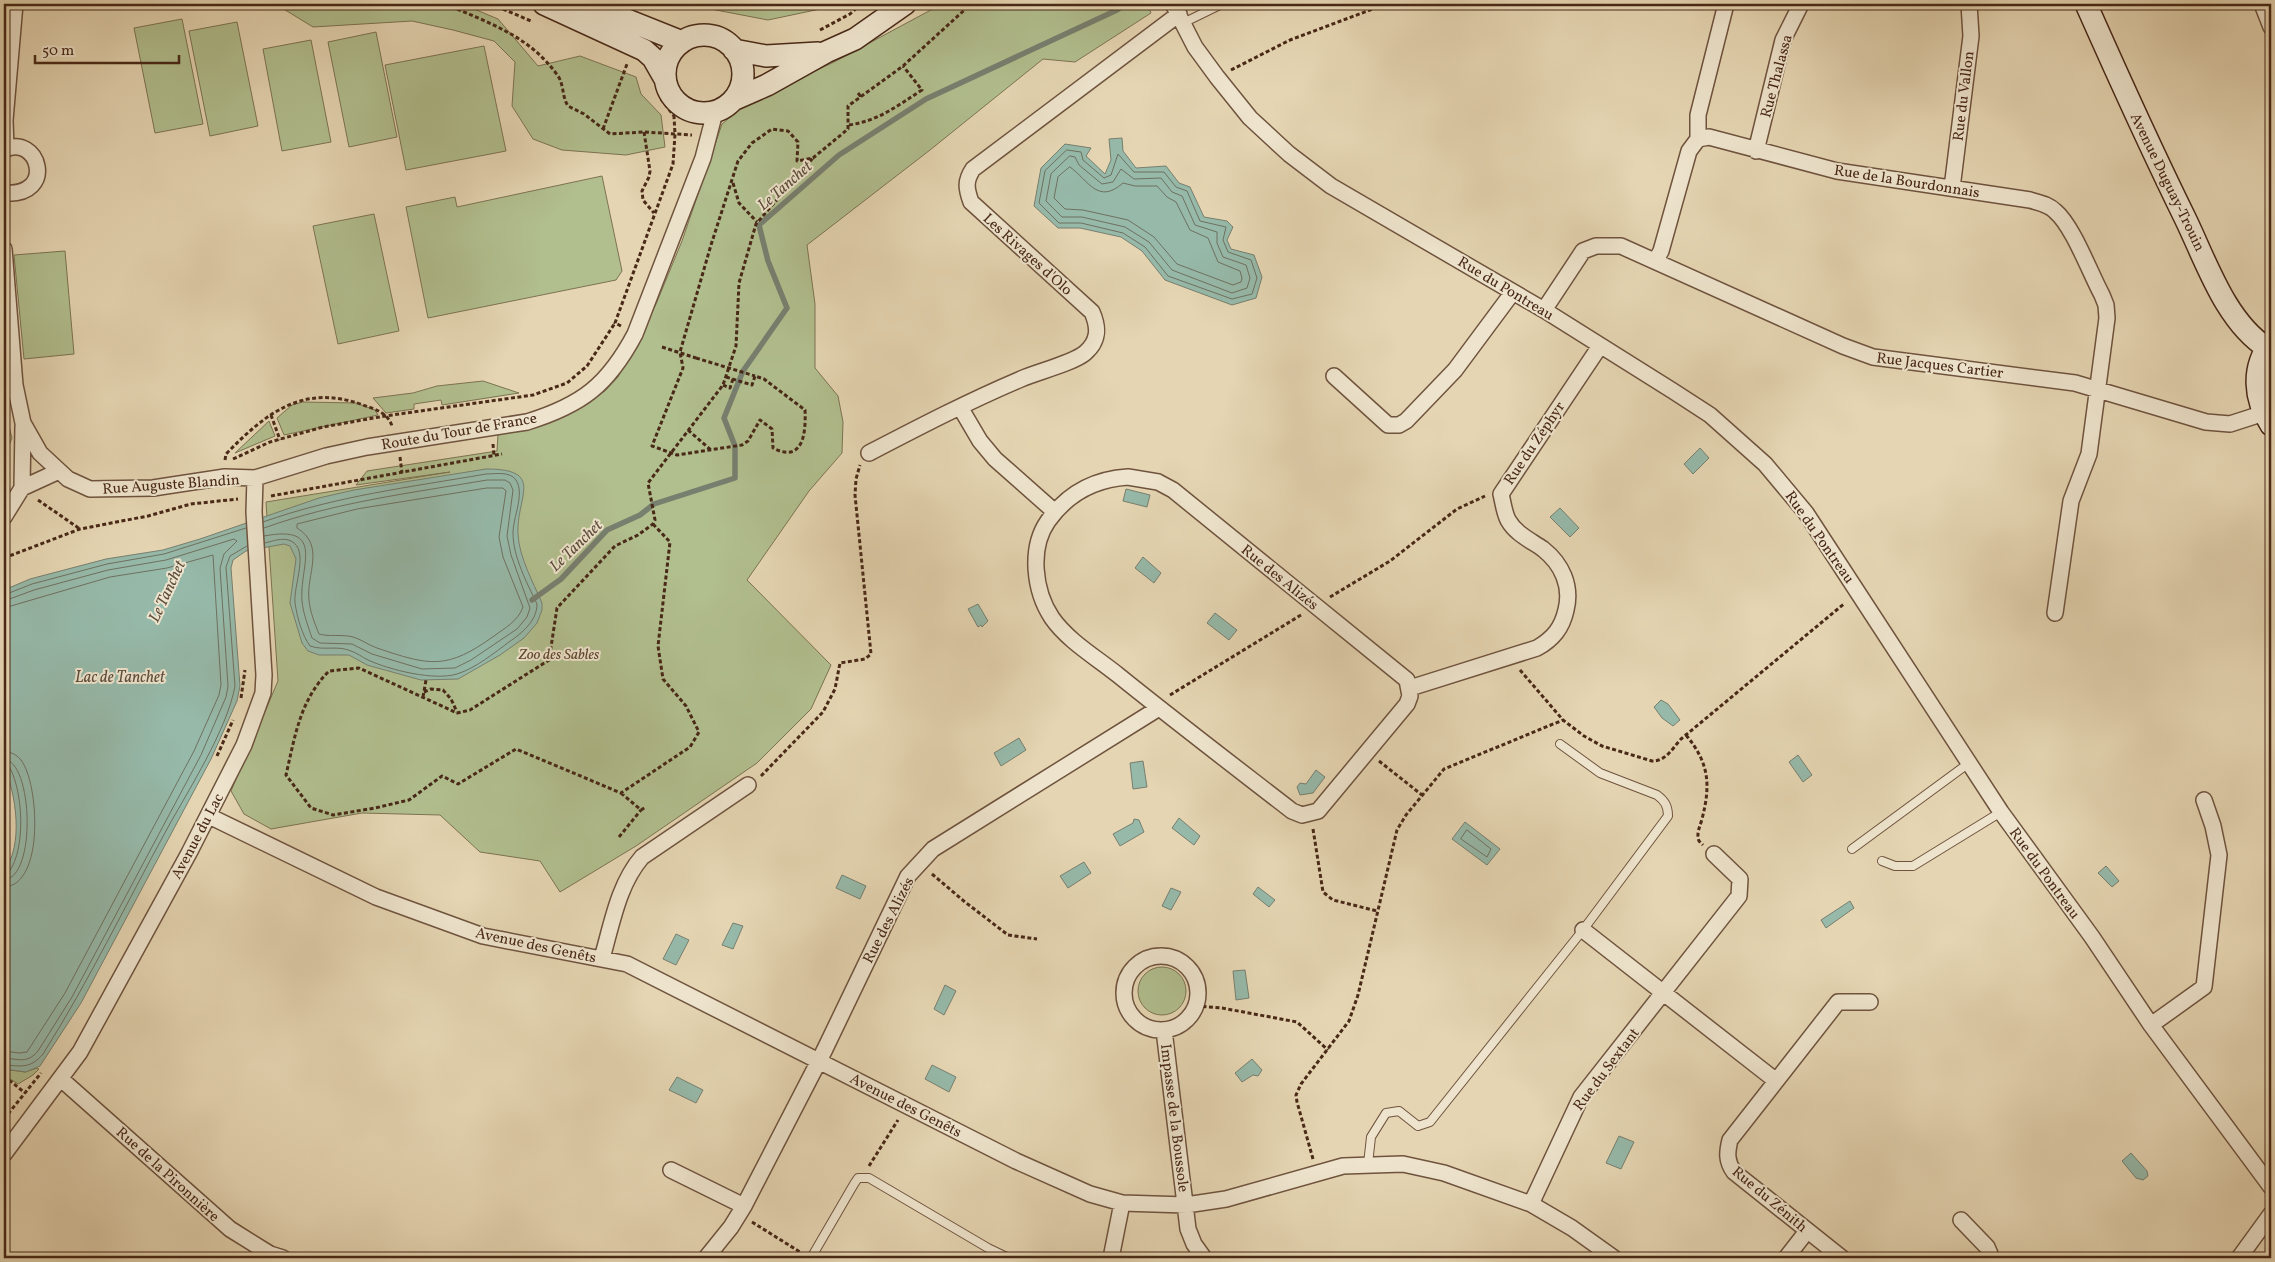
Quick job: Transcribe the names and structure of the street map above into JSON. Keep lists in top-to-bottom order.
{
  "streets": {
    "street": [
      "Rue Thalassa",
      "Rue du Vallon",
      "Rue de la Bourdonnais",
      "Avenue Duguay-Trouin",
      "Les Rivages d'Olo",
      "Rue du Pontreau",
      "Rue Jacques Cartier",
      "Route du Tour de France",
      "Rue du Zéphyr",
      "Rue Auguste Blandin",
      "Rue des Alizés",
      "Avenue du Lac",
      "Avenue des Genêts",
      "Rue du Sextant",
      "Impasse de la Boussole",
      "Rue de la Pironnière",
      "Rue du Zénith"
    ]
  },
  "crossings": [
    ["Rue Thalassa", "Rue de la Bourdonnais"],
    ["Rue du Vallon", "Rue de la Bourdonnais"],
    ["Rue de la Bourdonnais", "Rue Jacques Cartier"],
    ["Les Rivages d'Olo", "Rue du Pontreau"],
    ["Rue du Pontreau", "Rue Jacques Cartier"],
    ["Rue du Pontreau", "Rue du Zéphyr"],
    ["Route du Tour de France", "Rue Auguste Blandin"],
    ["Route du Tour de France", "Avenue du Lac"],
    ["Rue du Zéphyr", "Rue des Alizés"],
    ["Rue Auguste Blandin", "Avenue du Lac"],
    ["Rue des Alizés", "Avenue des Genêts"],
    ["Avenue du Lac", "Avenue des Genêts"],
    ["Avenue du Lac", "Rue de la Pironnière"],
    ["Avenue des Genêts", "Rue du Sextant"],
    ["Avenue des Genêts", "Impasse de la Boussole"]
  ],
  "water": ["Le Tanchet", "Lac de Tanchet"],
  "parks": ["Zoo des Sables"],
  "scale_bar": "50 m"
}
